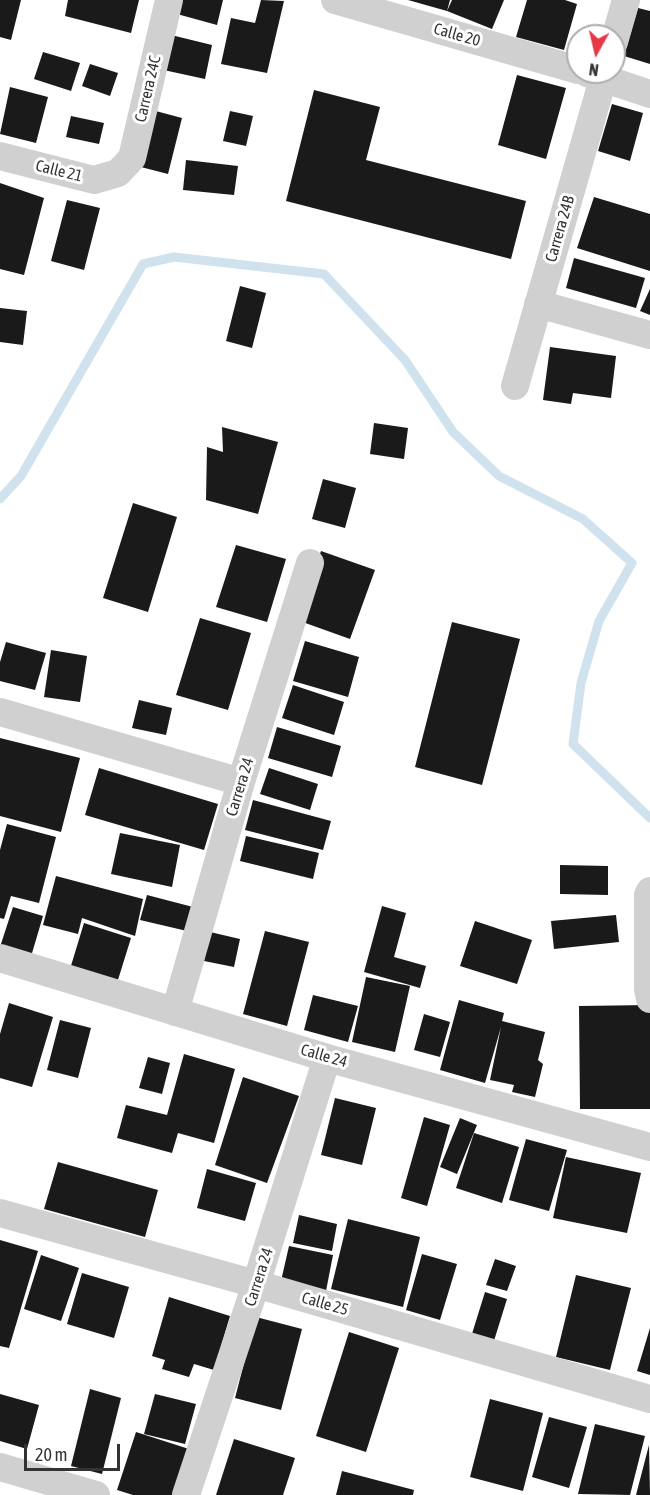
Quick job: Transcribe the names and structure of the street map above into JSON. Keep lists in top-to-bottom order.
{
  "streets": {
    "street": [
      "Calle 20",
      "Carrera 24C",
      "Calle 21",
      "Carrera 24B",
      "Carrera 24",
      "Calle 24",
      "Calle 25"
    ]
  },
  "crossings": [
    ["Carrera 24C", "Calle 21"],
    ["Carrera 24", "Calle 24"],
    ["Carrera 24", "Calle 25"]
  ],
  "scale_bar": "20 m",
  "north": "bottom"
}
